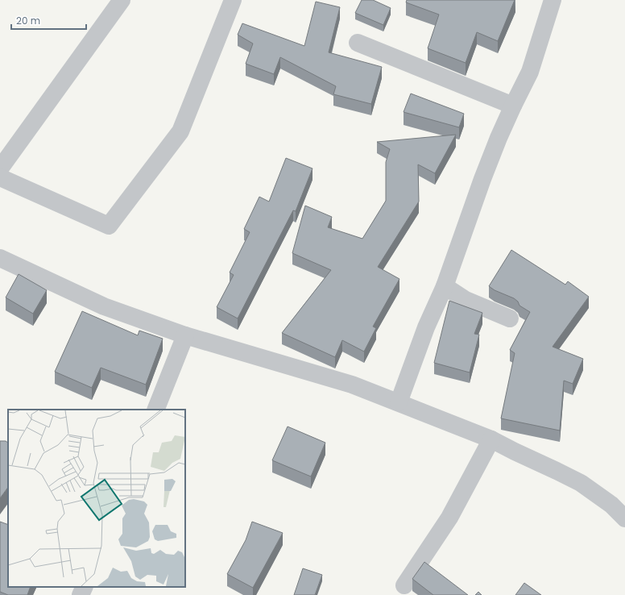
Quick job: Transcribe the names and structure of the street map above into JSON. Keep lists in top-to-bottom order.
{
  "scale_bar": "20 m"
}
